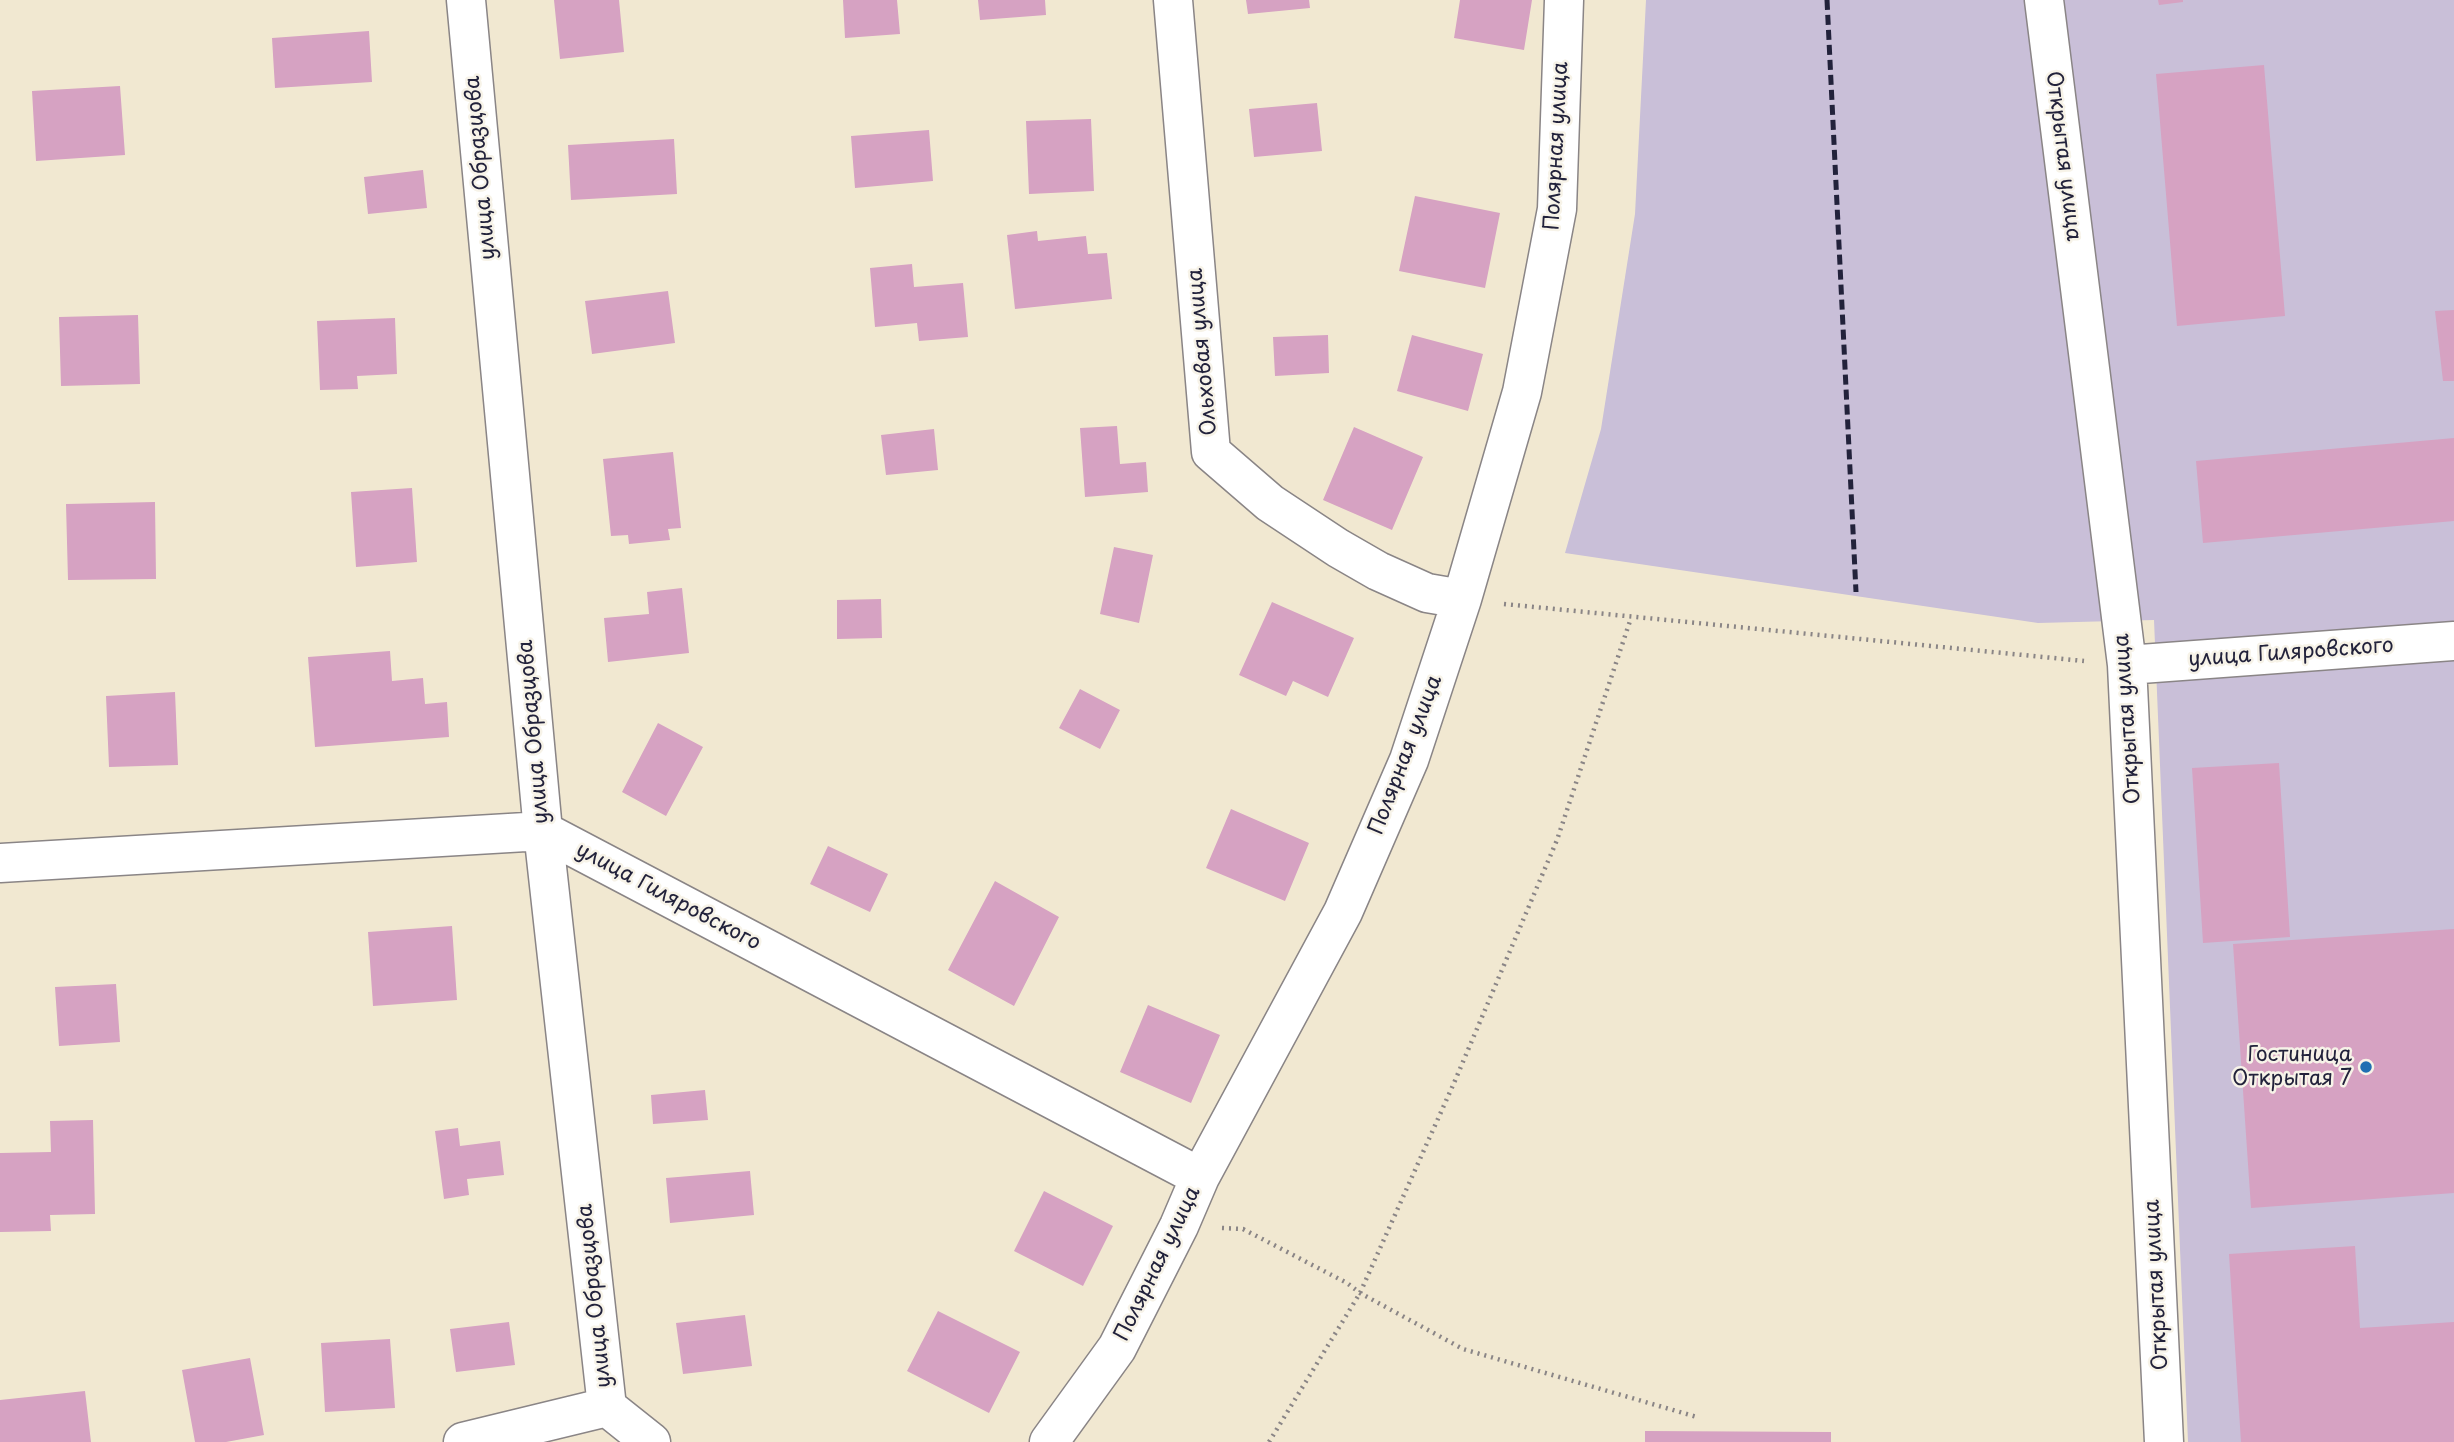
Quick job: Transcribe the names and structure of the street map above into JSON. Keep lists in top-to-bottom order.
{
  "streets": {
    "street": [
      "Полярная улица",
      "Открытая улица",
      "улица Образцова",
      "Ольховая улица",
      "улица Гиляровского"
    ]
  },
  "crossings": [
    ["Полярная улица", "Ольховая улица"],
    ["Полярная улица", "улица Гиляровского"],
    ["Открытая улица", "улица Гиляровского"],
    ["улица Образцова", "улица Гиляровского"]
  ],
  "places": ["Гостиница Открытая 7"]
}
